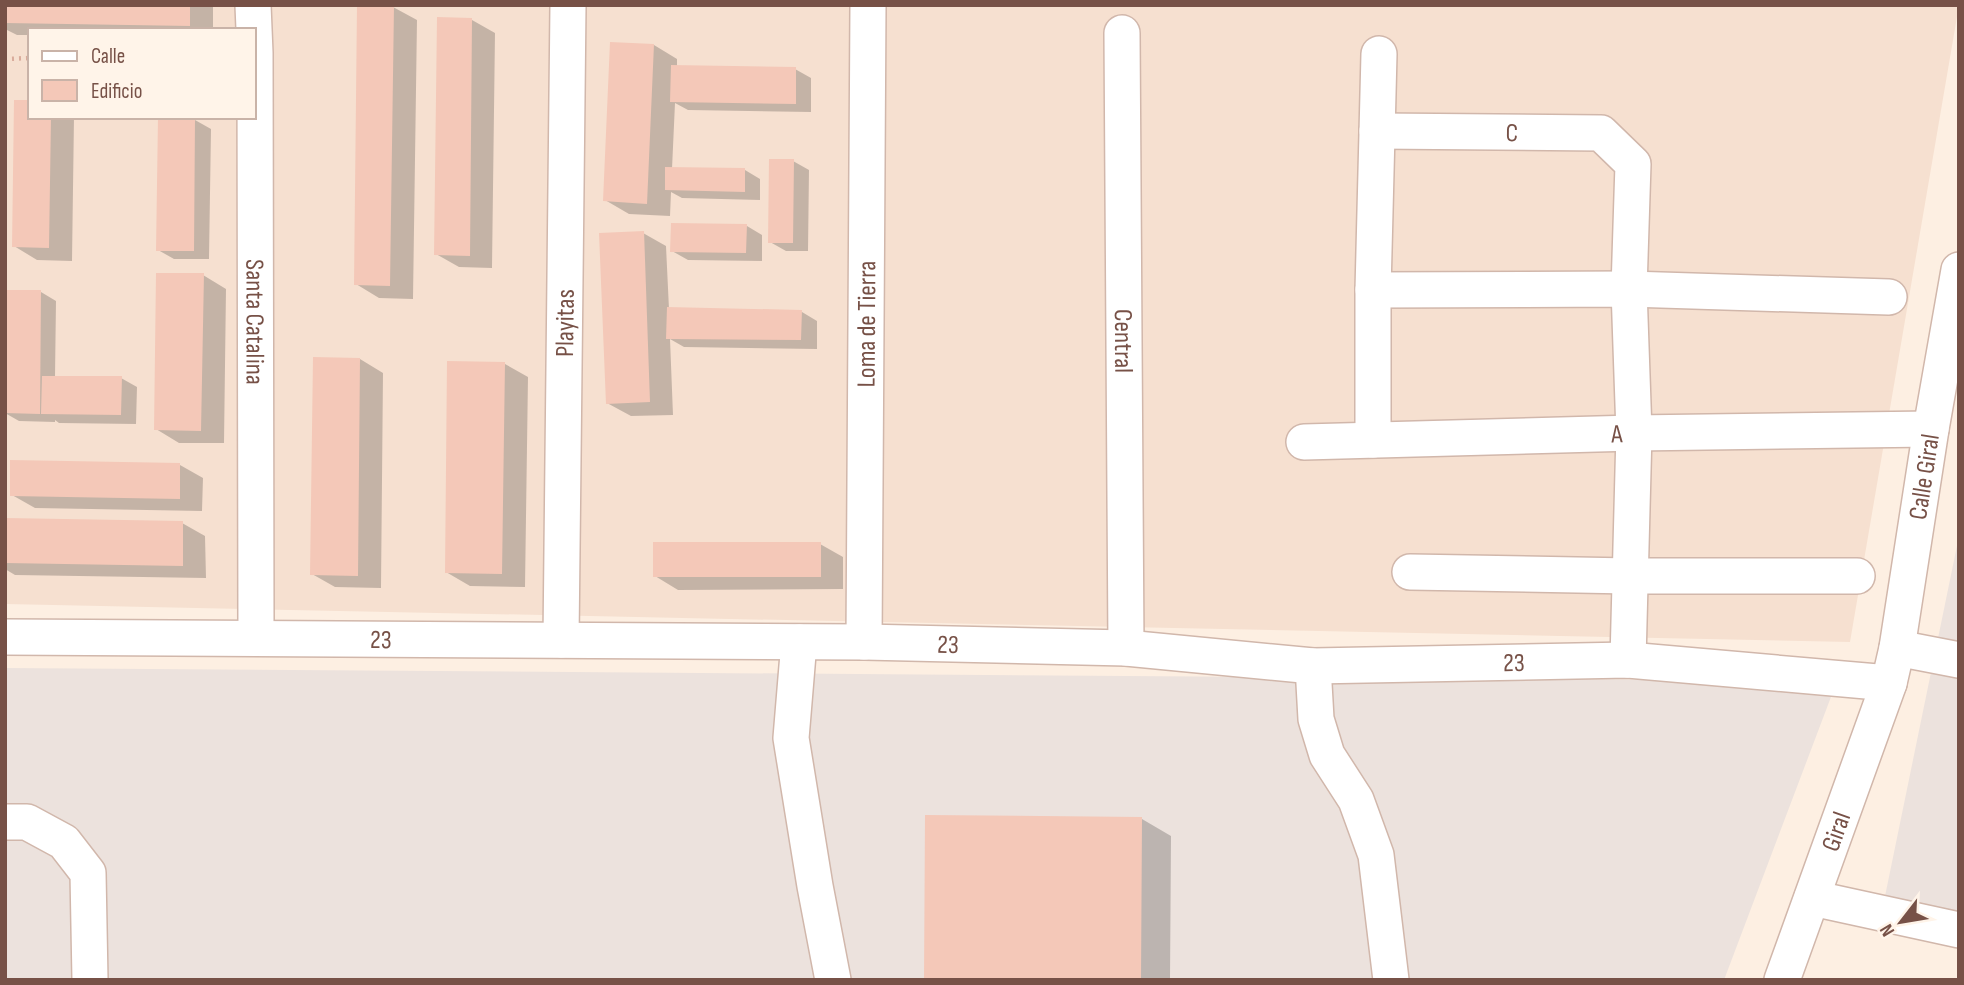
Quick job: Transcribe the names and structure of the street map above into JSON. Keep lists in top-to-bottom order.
{
  "streets": {
    "street": [
      "C",
      "Santa Catalina",
      "Playitas",
      "Loma de Tierra",
      "Central",
      "A",
      "Calle Giral",
      "23",
      "Giral"
    ]
  },
  "crossings": [
    ["Santa Catalina", "23"],
    ["Playitas", "23"],
    ["Loma de Tierra", "23"],
    ["Central", "23"],
    ["A", "Calle Giral"],
    ["Calle Giral", "23"],
    ["Calle Giral", "Giral"],
    ["23", "Giral"]
  ],
  "legend": ["Calle", "Edificio"],
  "north": "bottom left"
}
